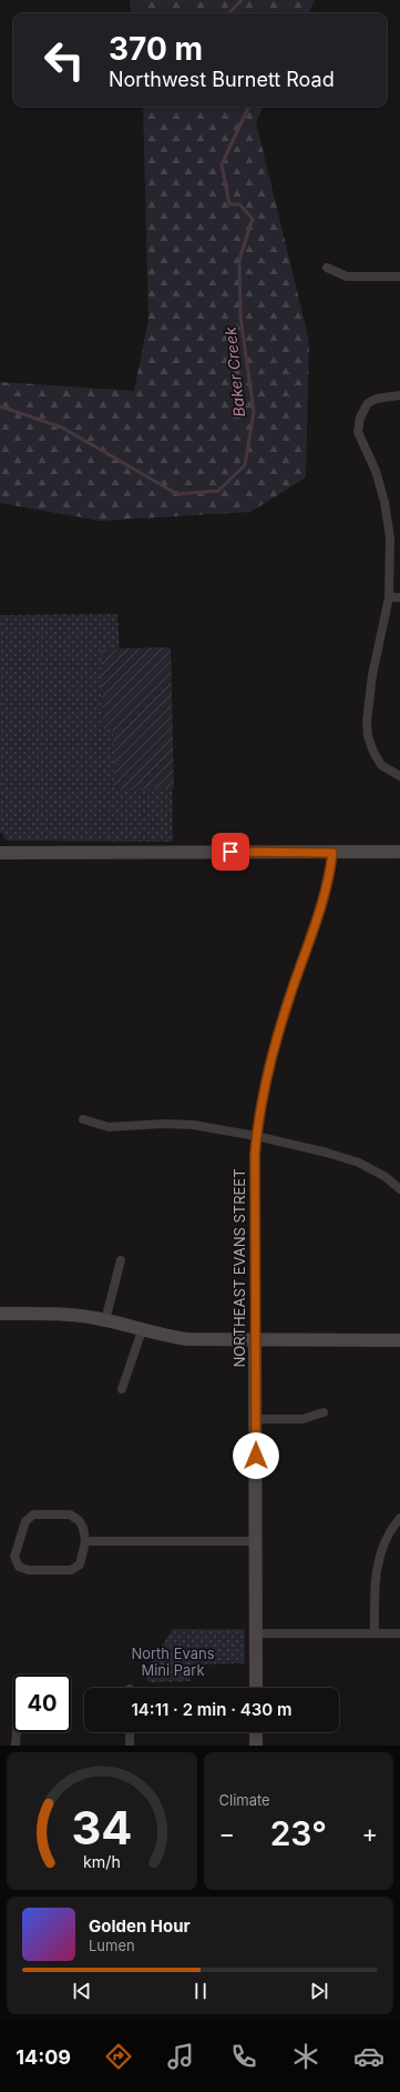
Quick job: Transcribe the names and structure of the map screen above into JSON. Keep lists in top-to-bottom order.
{
  "streets": {
    "street": ["NORTHEAST EVANS STREET"]
  },
  "water": ["Baker Creek"],
  "parks": ["North Evans Mini Park"],
  "page": {
    "turn": ["370 m", "Northwest Burnett Road"],
    "limit": "40",
    "trip": "14:11 · 2 min · 430 m",
    "tile": "Climate",
    "heat": ["−", "23°", "+"],
    "song": ["Golden Hour", "Lumen"],
    "tabs": "14:09",
    "gauge": ["34", "km/h"]
  }
}
